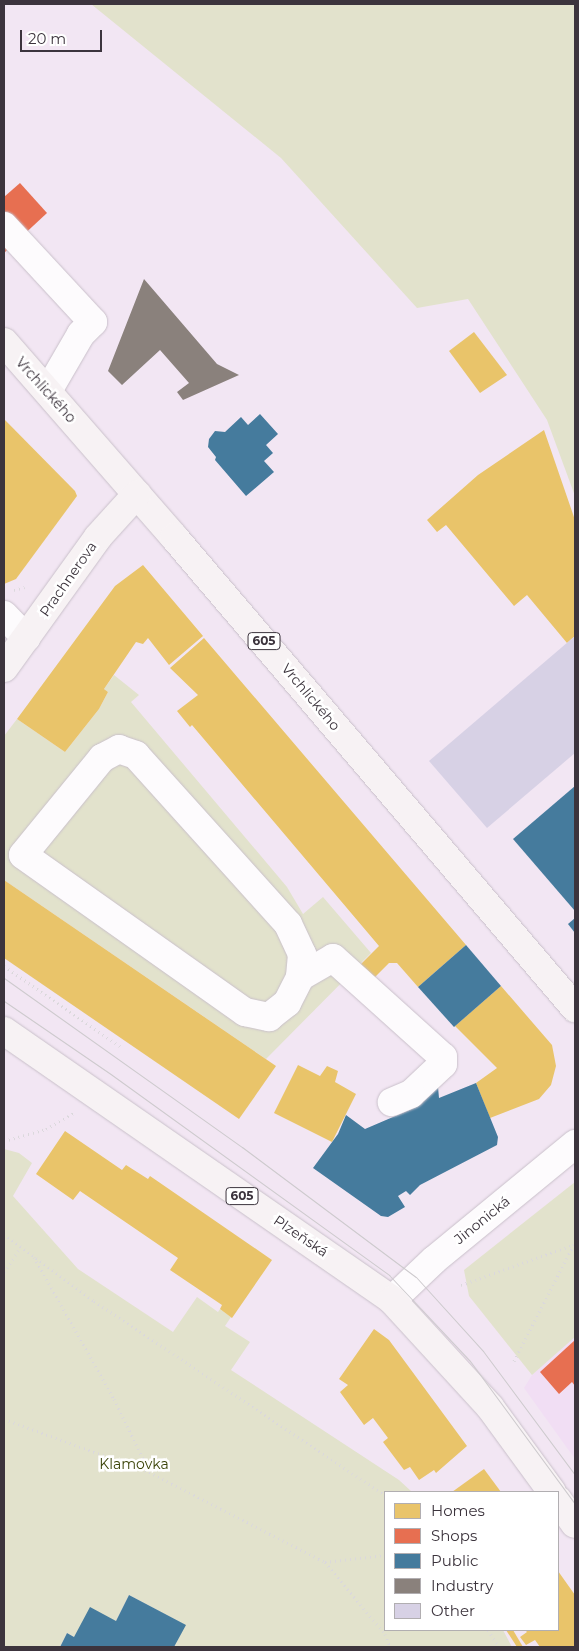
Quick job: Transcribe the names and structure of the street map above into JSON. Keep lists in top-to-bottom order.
{
  "streets": {
    "main road": [
      "Vrchlického",
      "Prachnerova",
      "605",
      "Plzeňská"
    ],
    "street": ["Jinonická"]
  },
  "crossings": [
    ["Vrchlického", "Prachnerova"],
    ["Jinonická", "Plzeňská"]
  ],
  "parks": ["Klamovka"],
  "legend": [
    "Homes",
    "Shops",
    "Public",
    "Industry",
    "Other"
  ],
  "scale_bar": "20 m"
}
